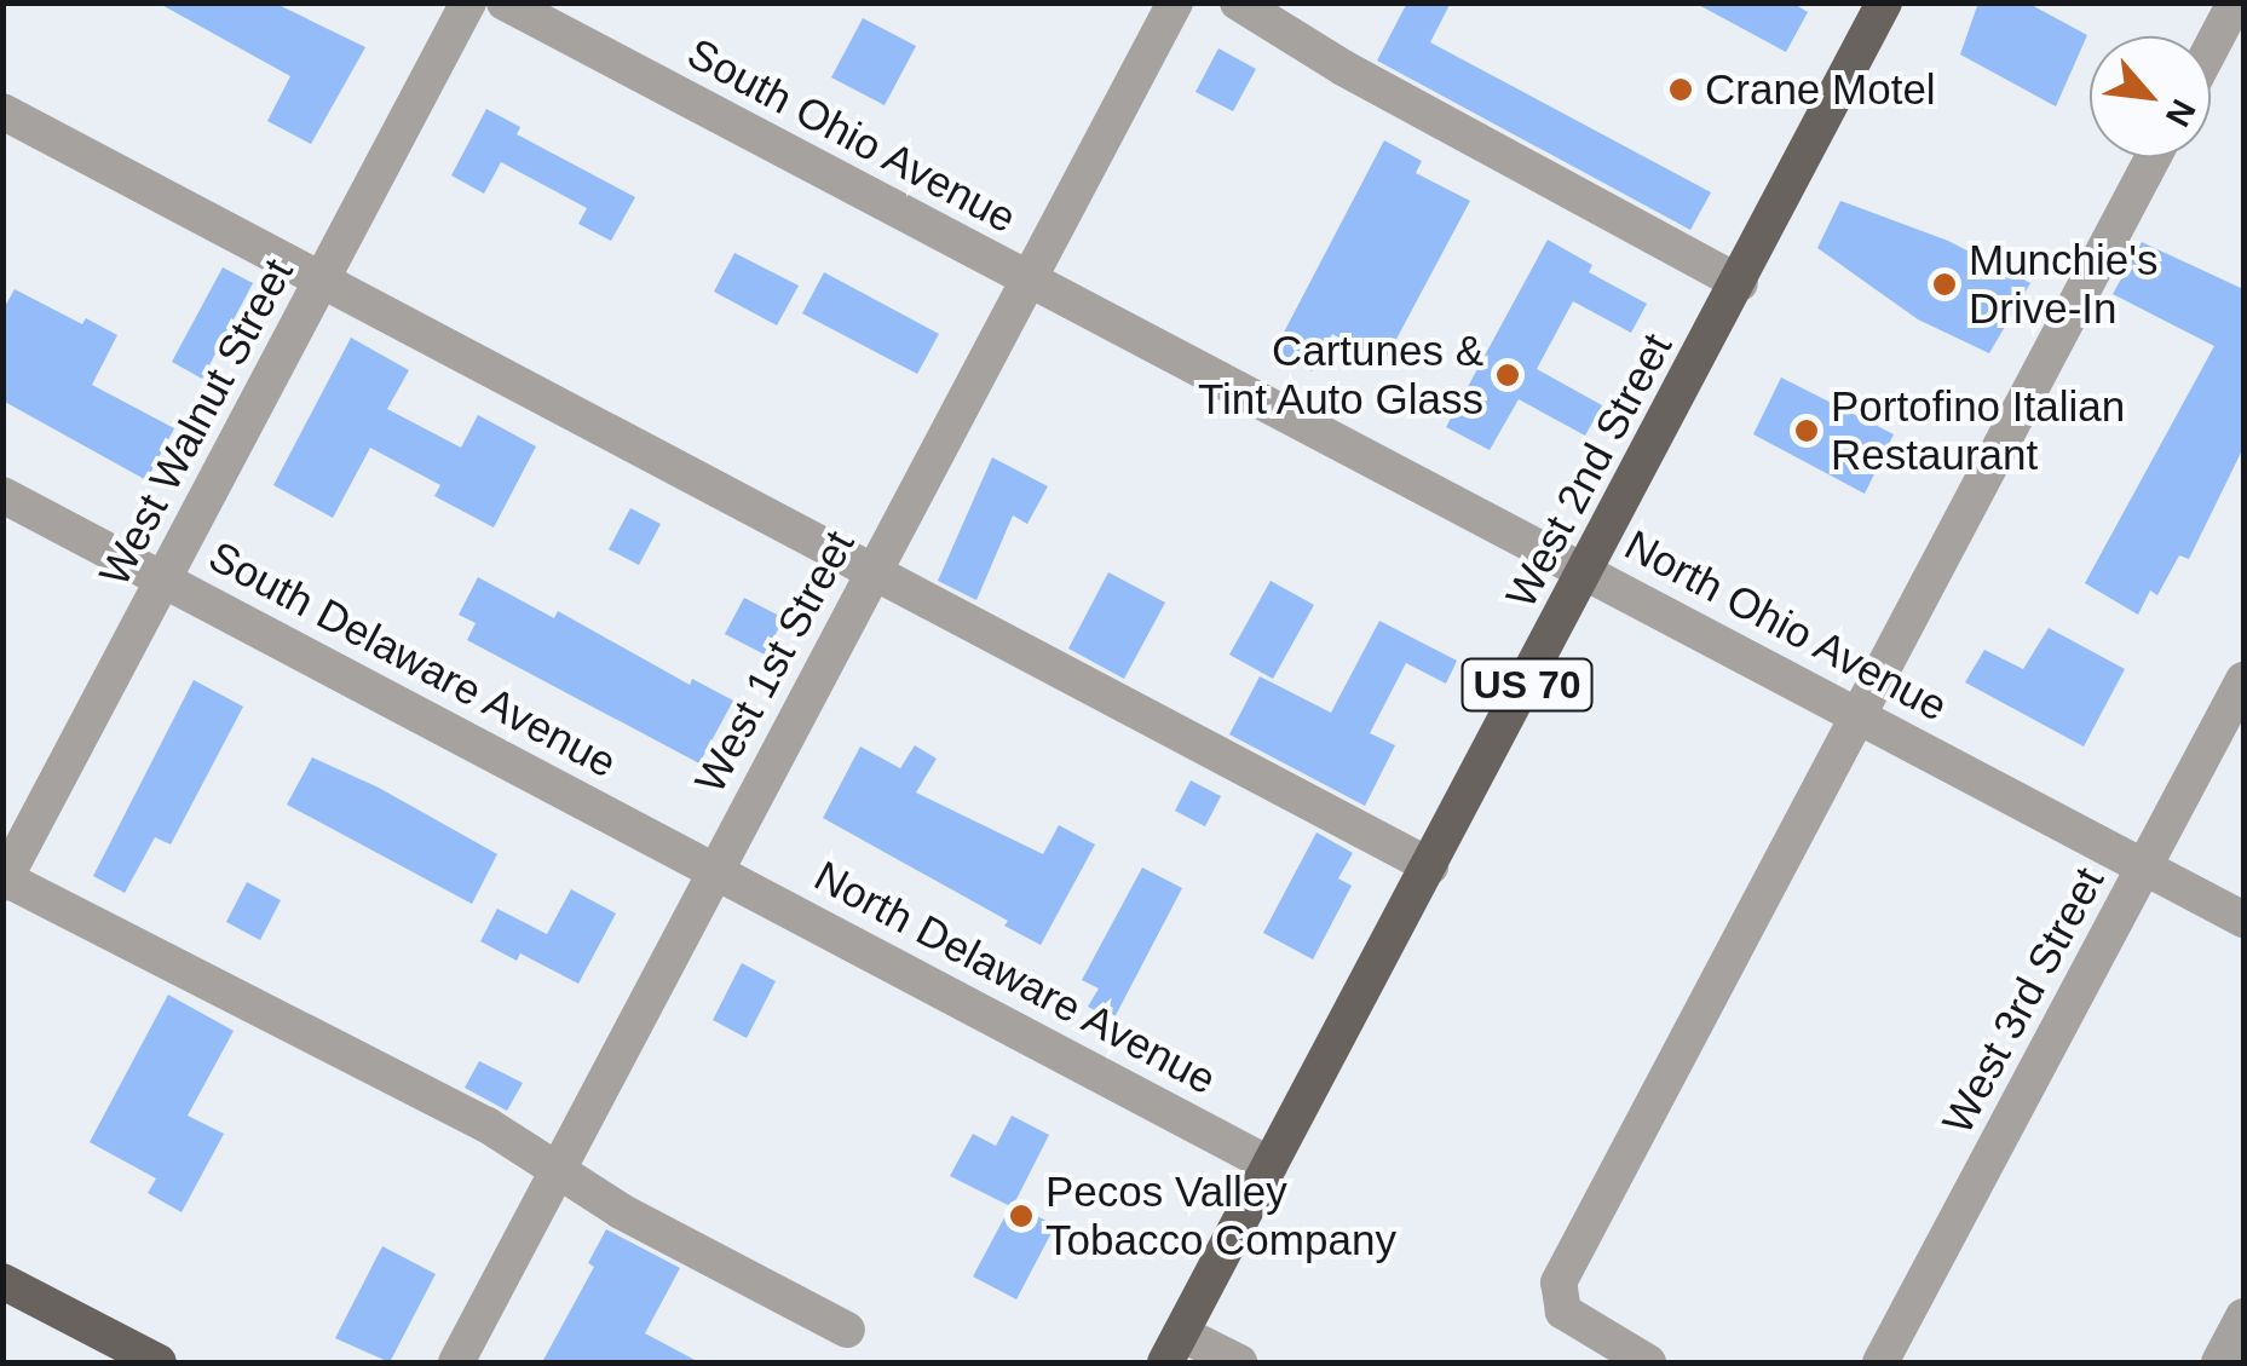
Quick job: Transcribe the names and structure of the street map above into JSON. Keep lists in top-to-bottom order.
{
  "streets": {
    "main road": ["West 2nd Street", "US 70"],
    "street": [
      "South Ohio Avenue",
      "West Walnut Street",
      "North Ohio Avenue",
      "South Delaware Avenue",
      "West 1st Street",
      "North Delaware Avenue",
      "West 3rd Street"
    ]
  },
  "crossings": [
    ["South Ohio Avenue", "North Ohio Avenue"],
    ["South Ohio Avenue", "West 1st Street"],
    ["West Walnut Street", "South Delaware Avenue"],
    ["West 2nd Street", "North Ohio Avenue"],
    ["West 2nd Street", "North Delaware Avenue"],
    ["North Ohio Avenue", "West 1st Street"],
    ["North Ohio Avenue", "West 3rd Street"],
    ["South Delaware Avenue", "West 1st Street"],
    ["South Delaware Avenue", "North Delaware Avenue"],
    ["West 1st Street", "North Delaware Avenue"]
  ],
  "places": [
    "Crane Motel",
    "Munchie's Drive-In",
    "Cartunes & Tint Auto Glass",
    "Portofino Italian Restaurant",
    "Pecos Valley Tobacco Company"
  ],
  "north": "bottom right"
}
